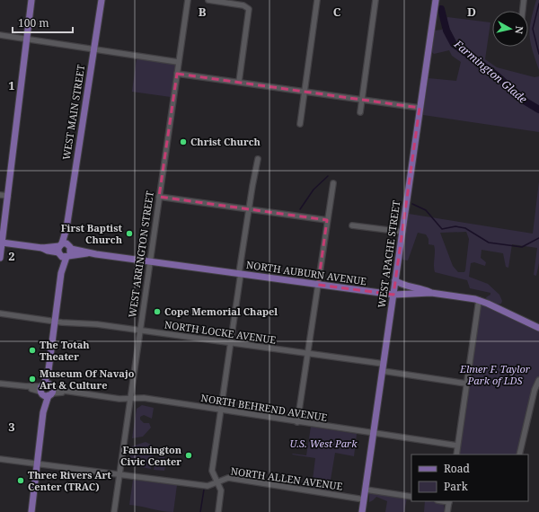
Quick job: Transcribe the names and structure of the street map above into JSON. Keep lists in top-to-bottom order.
{
  "streets": {
    "main road": ["WEST MAIN STREET", "WEST APACHE STREET", "NORTH AUBURN AVENUE"],
    "street": [
      "WEST ARRINGTON STREET",
      "NORTH LOCKE AVENUE",
      "NORTH BEHREND AVENUE",
      "NORTH ALLEN AVENUE"
    ]
  },
  "crossings": [
    ["WEST MAIN STREET", "NORTH AUBURN AVENUE"],
    ["WEST MAIN STREET", "NORTH LOCKE AVENUE"],
    ["WEST MAIN STREET", "NORTH BEHREND AVENUE"],
    ["WEST MAIN STREET", "NORTH ALLEN AVENUE"],
    ["WEST ARRINGTON STREET", "NORTH AUBURN AVENUE"],
    ["WEST ARRINGTON STREET", "NORTH LOCKE AVENUE"],
    ["WEST ARRINGTON STREET", "NORTH BEHREND AVENUE"],
    ["WEST ARRINGTON STREET", "NORTH ALLEN AVENUE"],
    ["WEST APACHE STREET", "NORTH AUBURN AVENUE"],
    ["WEST APACHE STREET", "NORTH LOCKE AVENUE"],
    ["WEST APACHE STREET", "NORTH BEHREND AVENUE"],
    ["WEST APACHE STREET", "NORTH ALLEN AVENUE"]
  ],
  "water": ["Farmington Glade"],
  "parks": ["Elmer F. Taylor Park of LDS", "U.S. West Park"],
  "places": [
    "Christ Church",
    "First Baptist Church",
    "Cope Memorial Chapel",
    "The Totah Theater",
    "Museum Of Navajo Art & Culture",
    "Farmington Civic Center",
    "Three Rivers Art Center (TRAC)"
  ],
  "legend": ["Road", "Park"],
  "scale_bar": "100 m",
  "north": "right",
  "grid": {
    "columns": ["B", "C", "D"],
    "rows": ["1", "2", "3"]
  }
}
